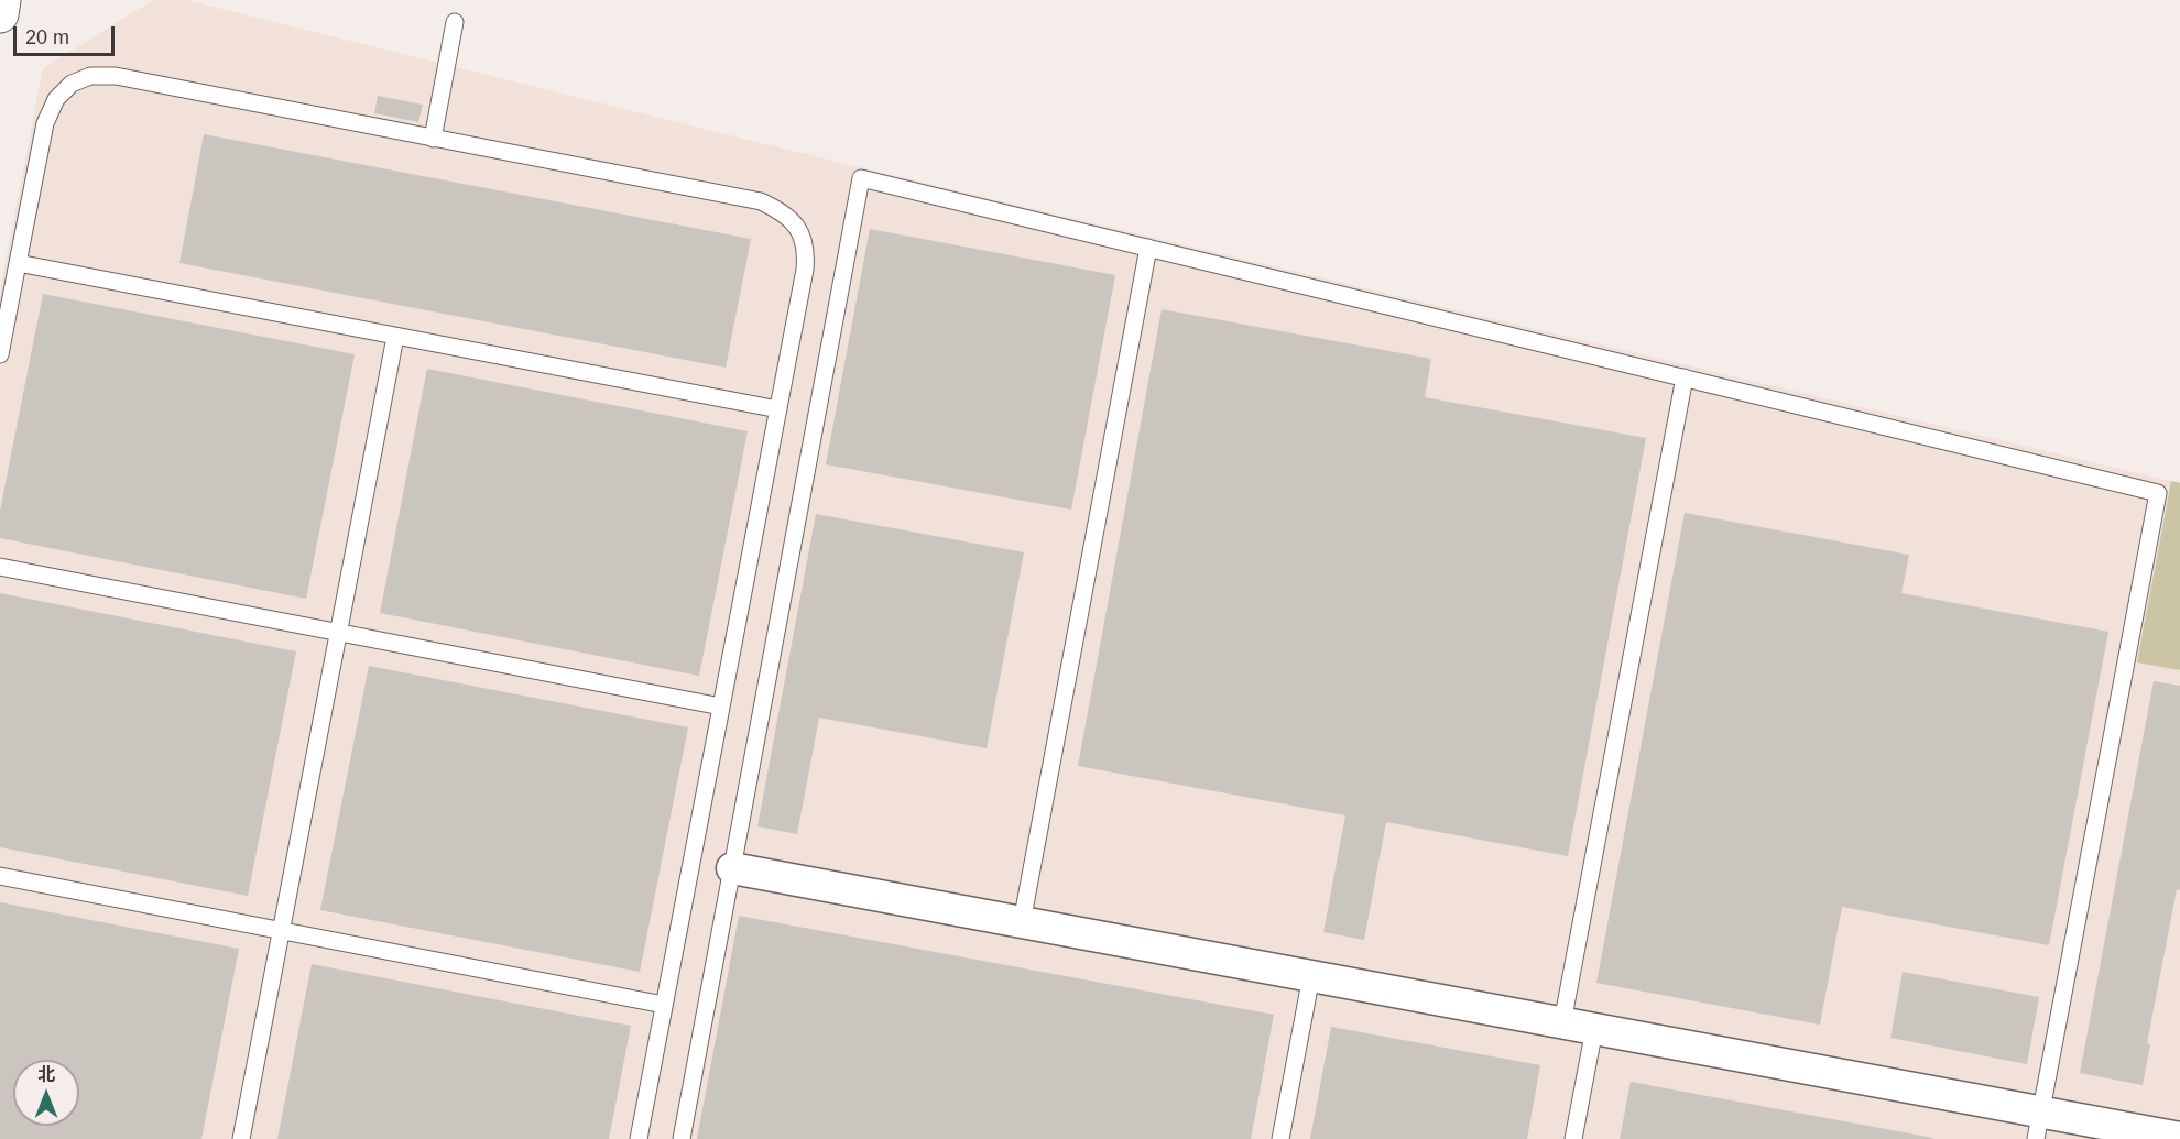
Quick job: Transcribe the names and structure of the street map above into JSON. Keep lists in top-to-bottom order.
{
  "scale_bar": "20 m",
  "north": "top"
}
